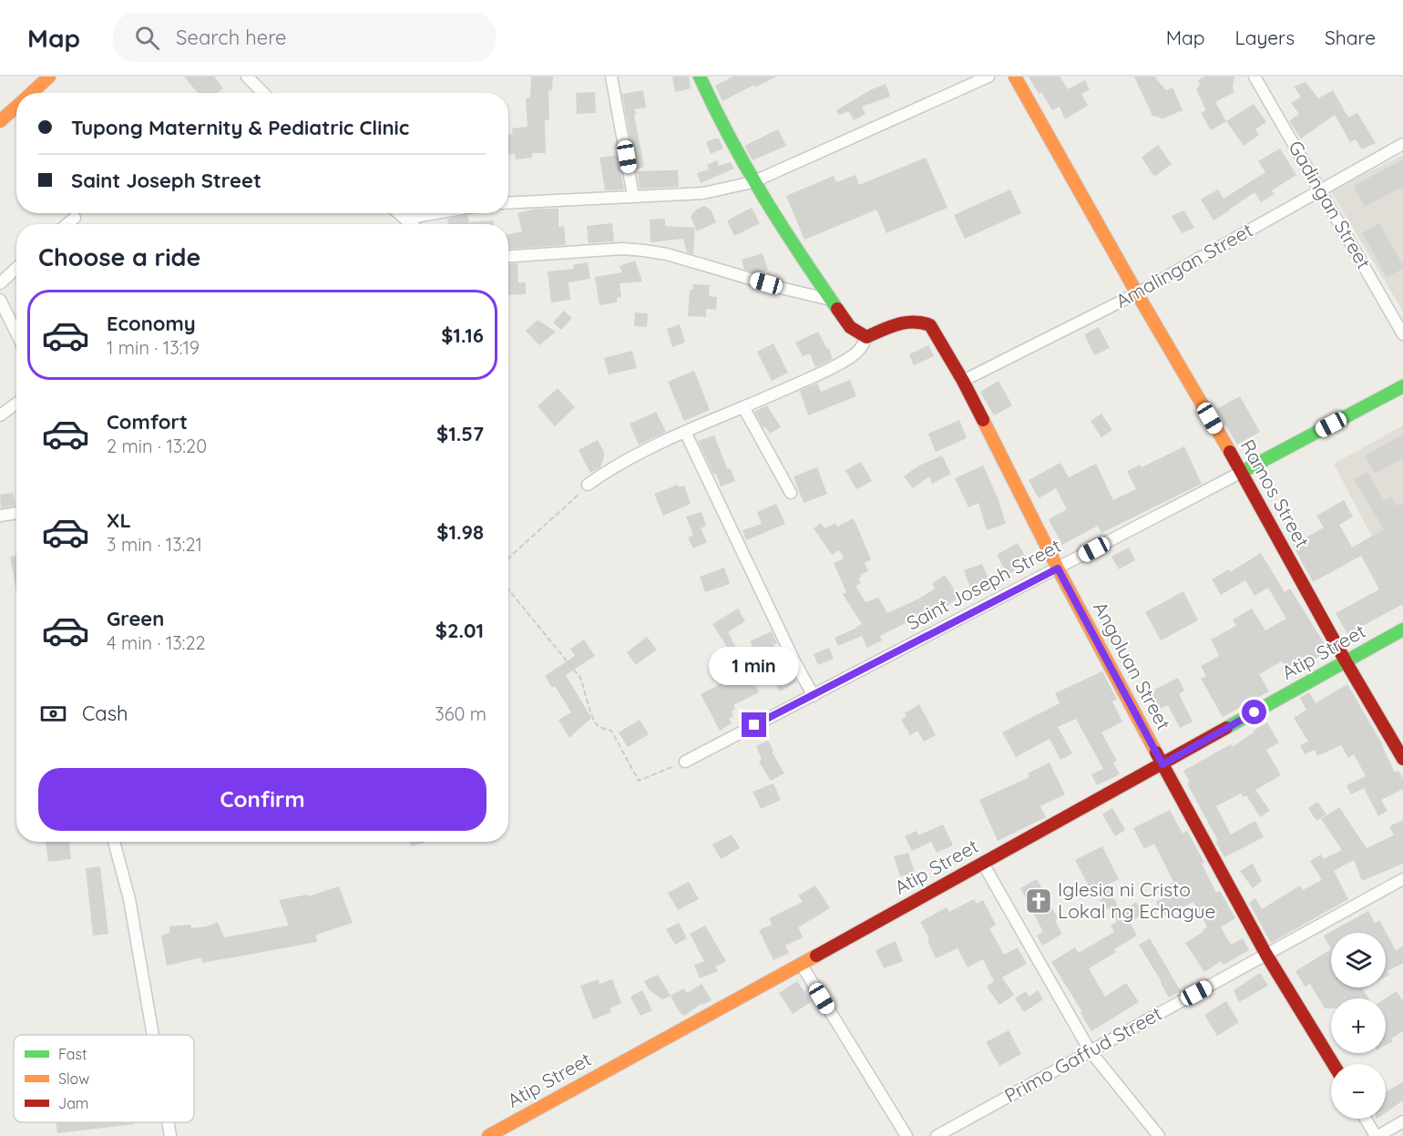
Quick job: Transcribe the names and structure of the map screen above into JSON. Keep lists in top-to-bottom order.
{
  "streets": {
    "main road": [
      "Ramos Street",
      "Saint Joseph Street",
      "Atip Street",
      "Angoluan Street"
    ],
    "street": ["Gadingan Street", "Amalingan Street", "Primo Gaffud Street"]
  },
  "crossings": [
    ["Gadingan Street", "Amalingan Street"],
    ["Amalingan Street", "Ramos Street"],
    ["Amalingan Street", "Angoluan Street"],
    ["Ramos Street", "Saint Joseph Street"],
    ["Ramos Street", "Atip Street"],
    ["Saint Joseph Street", "Angoluan Street"],
    ["Atip Street", "Angoluan Street"],
    ["Angoluan Street", "Primo Gaffud Street"]
  ],
  "places": {
    "church": ["Iglesia ni Cristo Lokal ng Echague"]
  },
  "legend": ["Fast", "Slow", "Jam"],
  "page": {
    "header": "Map",
    "search": "Search here",
    "nav": ["Map", "Layers", "Share"],
    "banner": ["Tupong Maternity & Pediatric Clinic", "Saint Joseph Street"],
    "heading": "Choose a ride",
    "list": [
      {
        "name": "Economy",
        "note": "1 min · 13:19",
        "value": "$1.16"
      },
      {
        "name": "Comfort",
        "note": "2 min · 13:20",
        "value": "$1.57"
      },
      {
        "name": "XL",
        "note": "3 min · 13:21",
        "value": "$1.98"
      },
      {
        "name": "Green",
        "note": "4 min · 13:22",
        "value": "$2.01"
      }
    ],
    "bubble": "1 min",
    "pay": ["Cash", "360 m"],
    "buttons": "Confirm",
    "map_buttons": ["+", "−"]
  }
}
